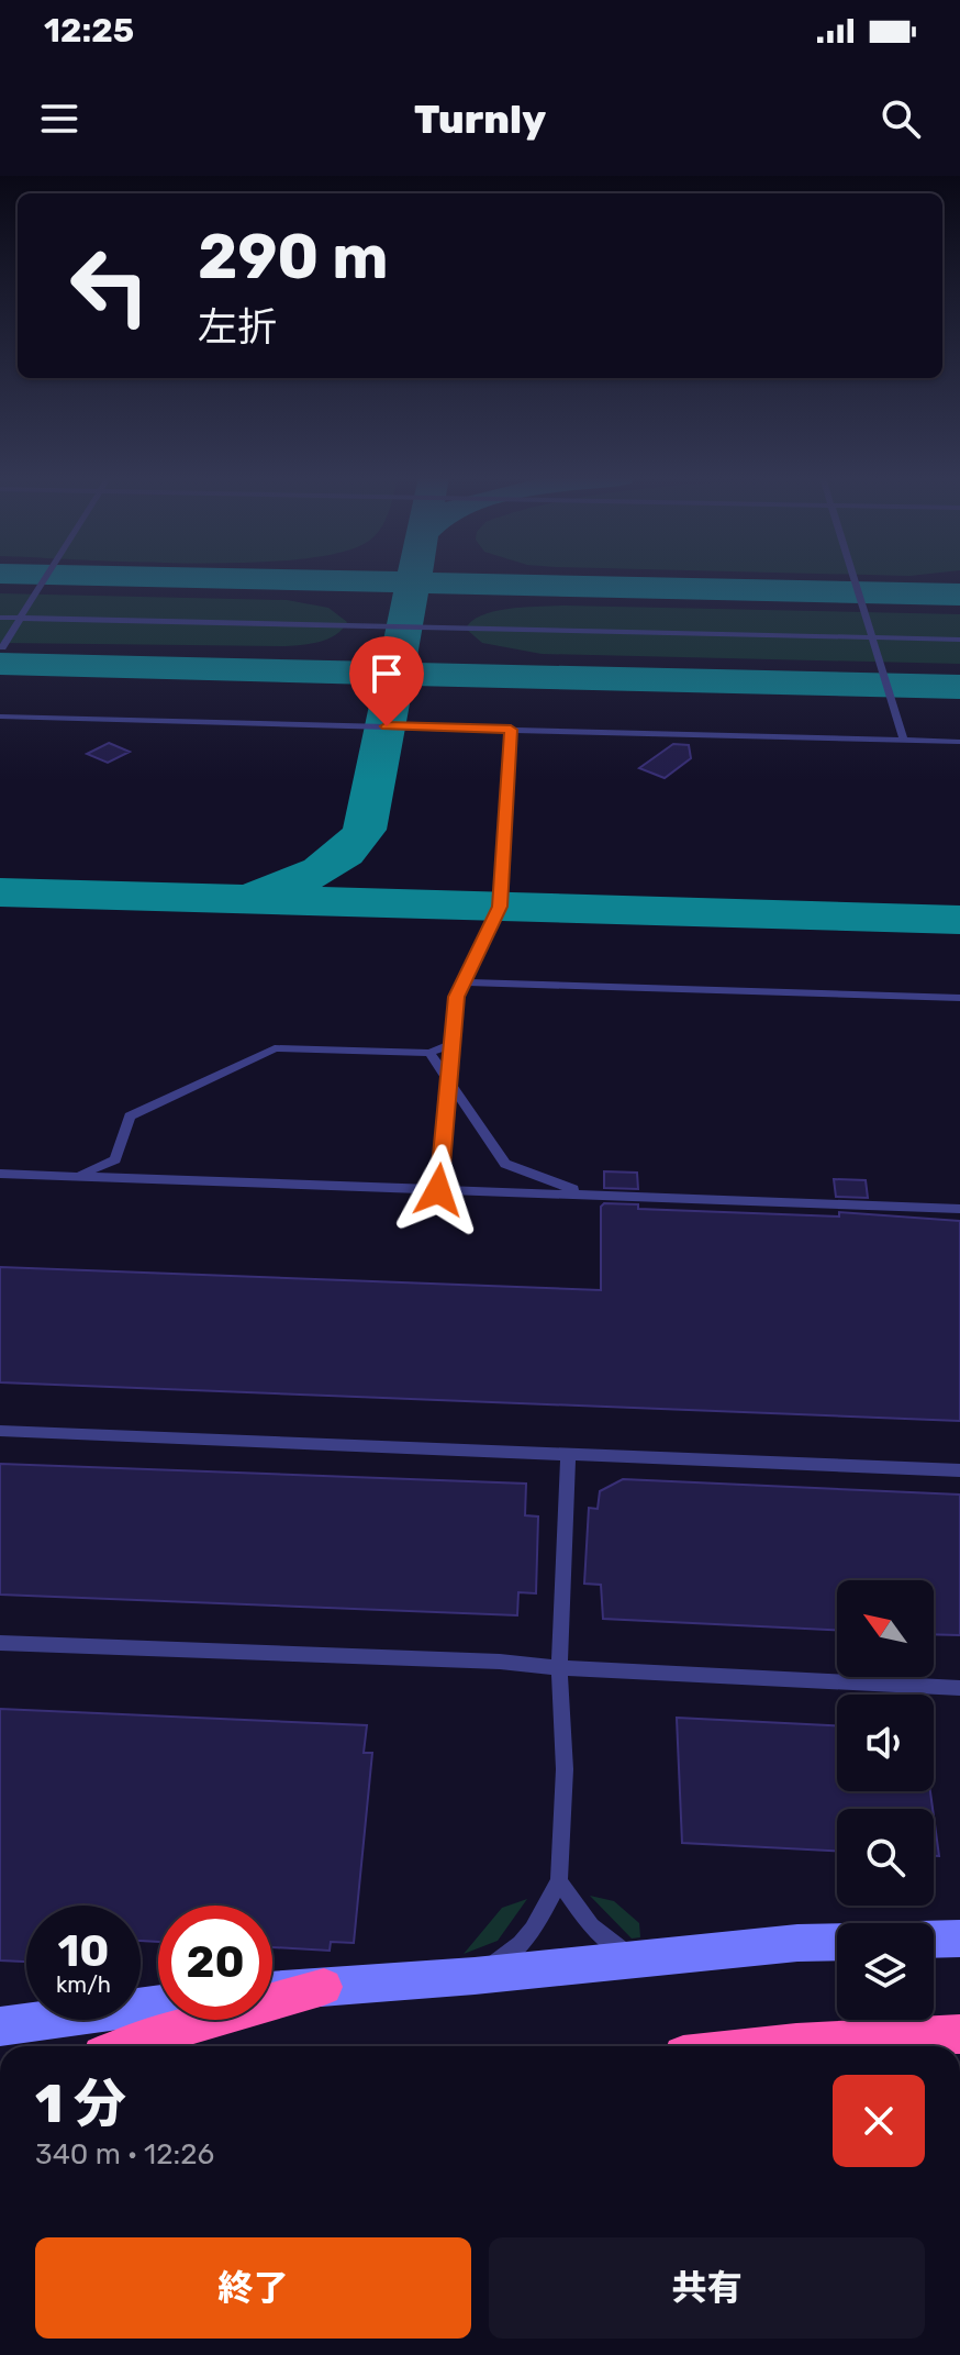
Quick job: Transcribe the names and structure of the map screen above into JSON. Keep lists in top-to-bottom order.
{
  "north": "top left",
  "page": {
    "status": "12:25",
    "header": "Turnly",
    "turn": ["290 m", "左折"],
    "speed": "10 km/h",
    "limit": "20",
    "heading": ["1 分", "340 m · 12:26"],
    "buttons": ["終了", "共有"]
  }
}
